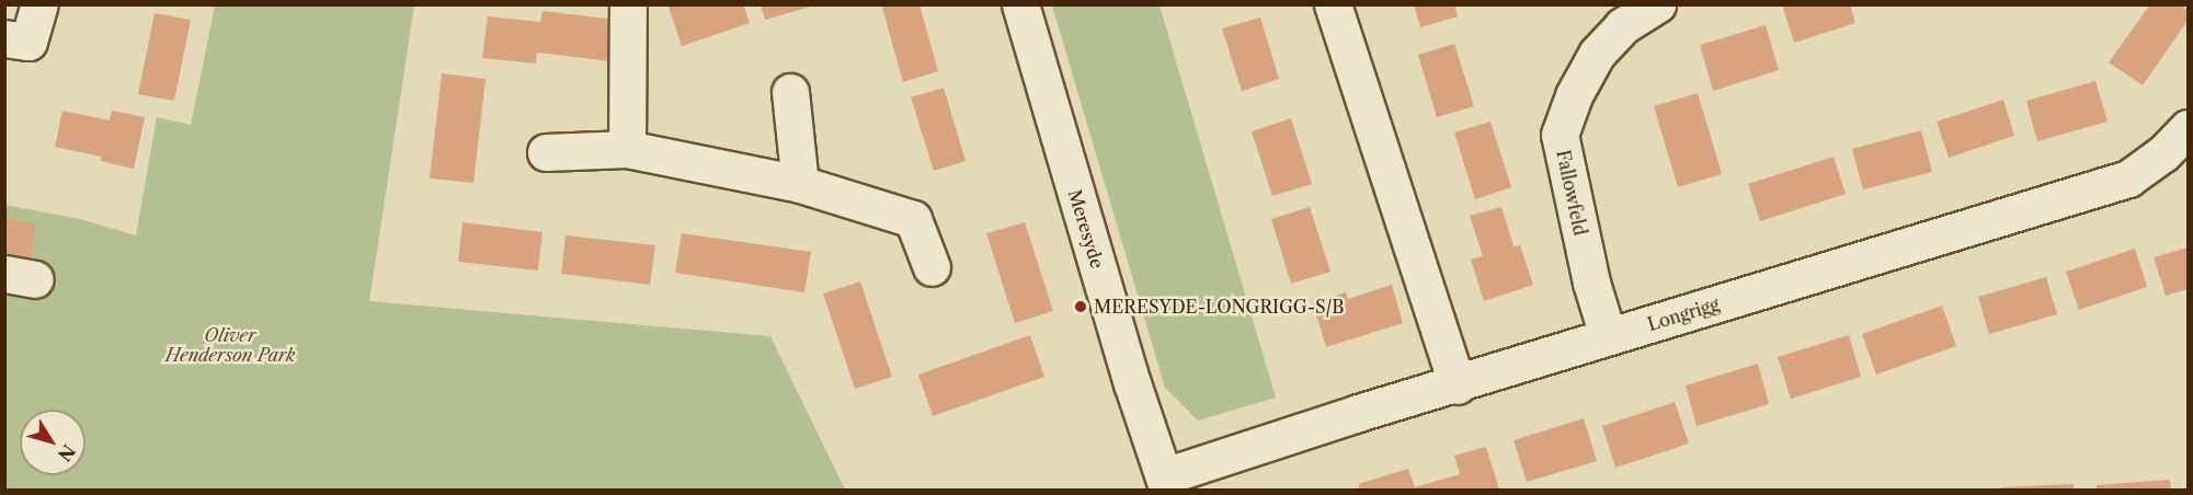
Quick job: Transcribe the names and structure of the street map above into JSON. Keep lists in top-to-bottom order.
{
  "streets": {
    "street": ["Fallowfeld", "Meresyde", "Longrigg"]
  },
  "crossings": [
    ["Fallowfeld", "Longrigg"],
    ["Meresyde", "Longrigg"]
  ],
  "parks": ["Oliver Henderson Park"],
  "places": ["MERESYDE-LONGRIGG-S/B"],
  "north": "bottom right"
}
